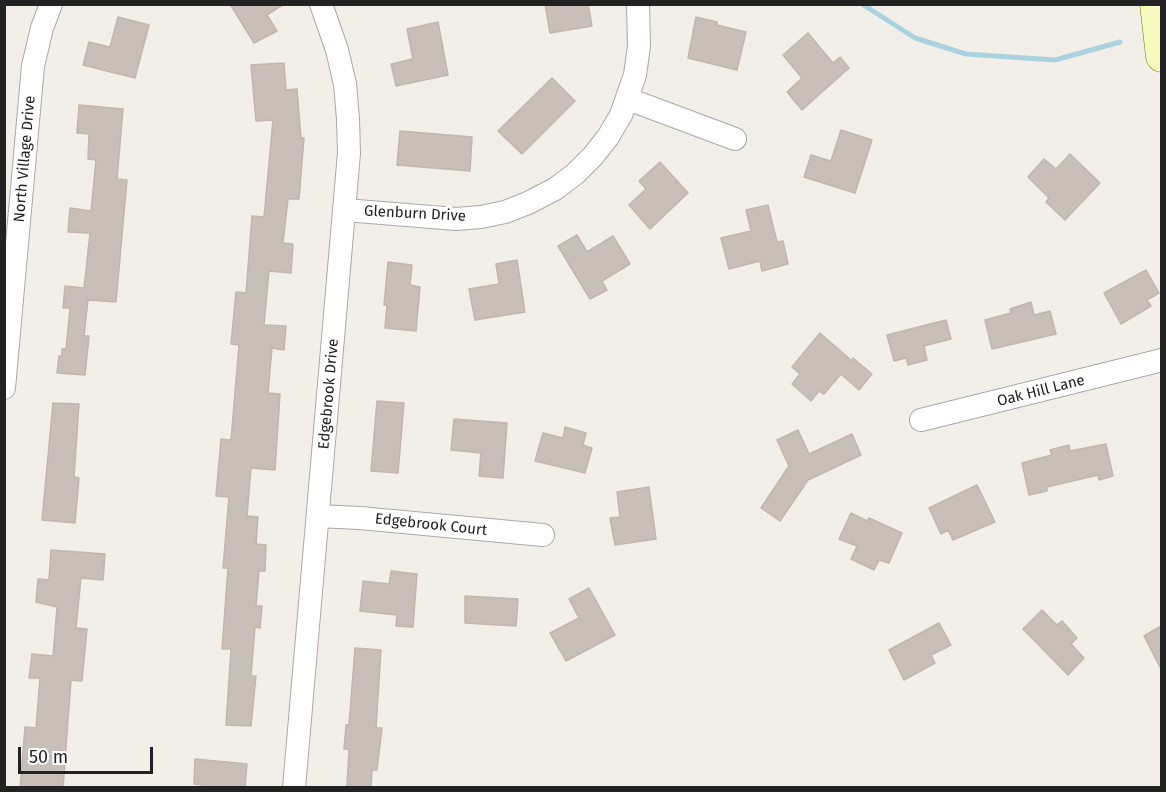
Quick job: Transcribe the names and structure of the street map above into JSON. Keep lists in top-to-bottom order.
{
  "streets": {
    "street": [
      "North Village Drive",
      "Glenburn Drive",
      "Oak Hill Lane",
      "Edgebrook Drive",
      "Edgebrook Court"
    ]
  },
  "crossings": [
    ["Glenburn Drive", "Edgebrook Drive"],
    ["Edgebrook Drive", "Edgebrook Court"]
  ],
  "scale_bar": "50 m"
}
